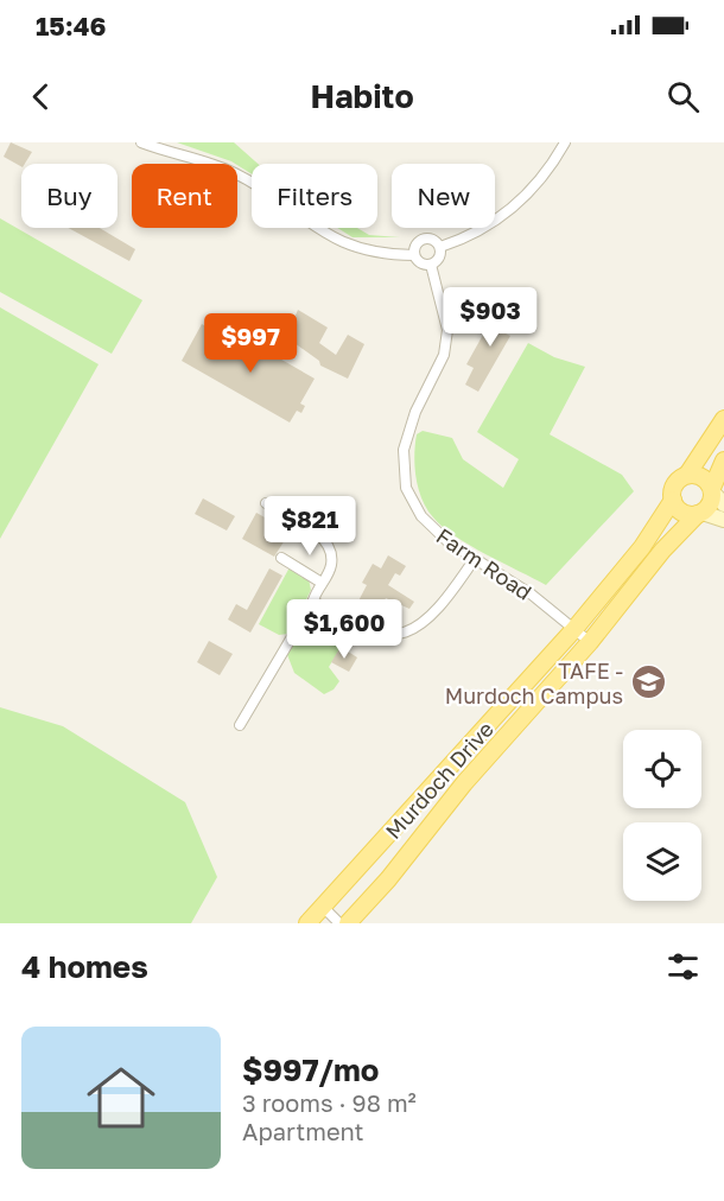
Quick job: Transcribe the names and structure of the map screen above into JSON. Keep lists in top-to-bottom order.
{
  "streets": {
    "main road": ["Murdoch Drive"],
    "street": ["Farm Road"]
  },
  "crossings": [
    ["Farm Road", "Murdoch Drive"]
  ],
  "places": {
    "school or university": ["TAFE - Murdoch Campus"]
  },
  "page": {
    "status": "15:46",
    "header": "Habito",
    "chip": [
      "Buy",
      "Rent",
      "Filters",
      "New"
    ],
    "price": [
      "$903",
      "$997",
      "$821",
      "$1,600"
    ],
    "heading": "4 homes",
    "list": [
      {
        "name": "$997/mo",
        "note": "3 rooms · 98 m² · Apartment"
      }
    ]
  }
}
